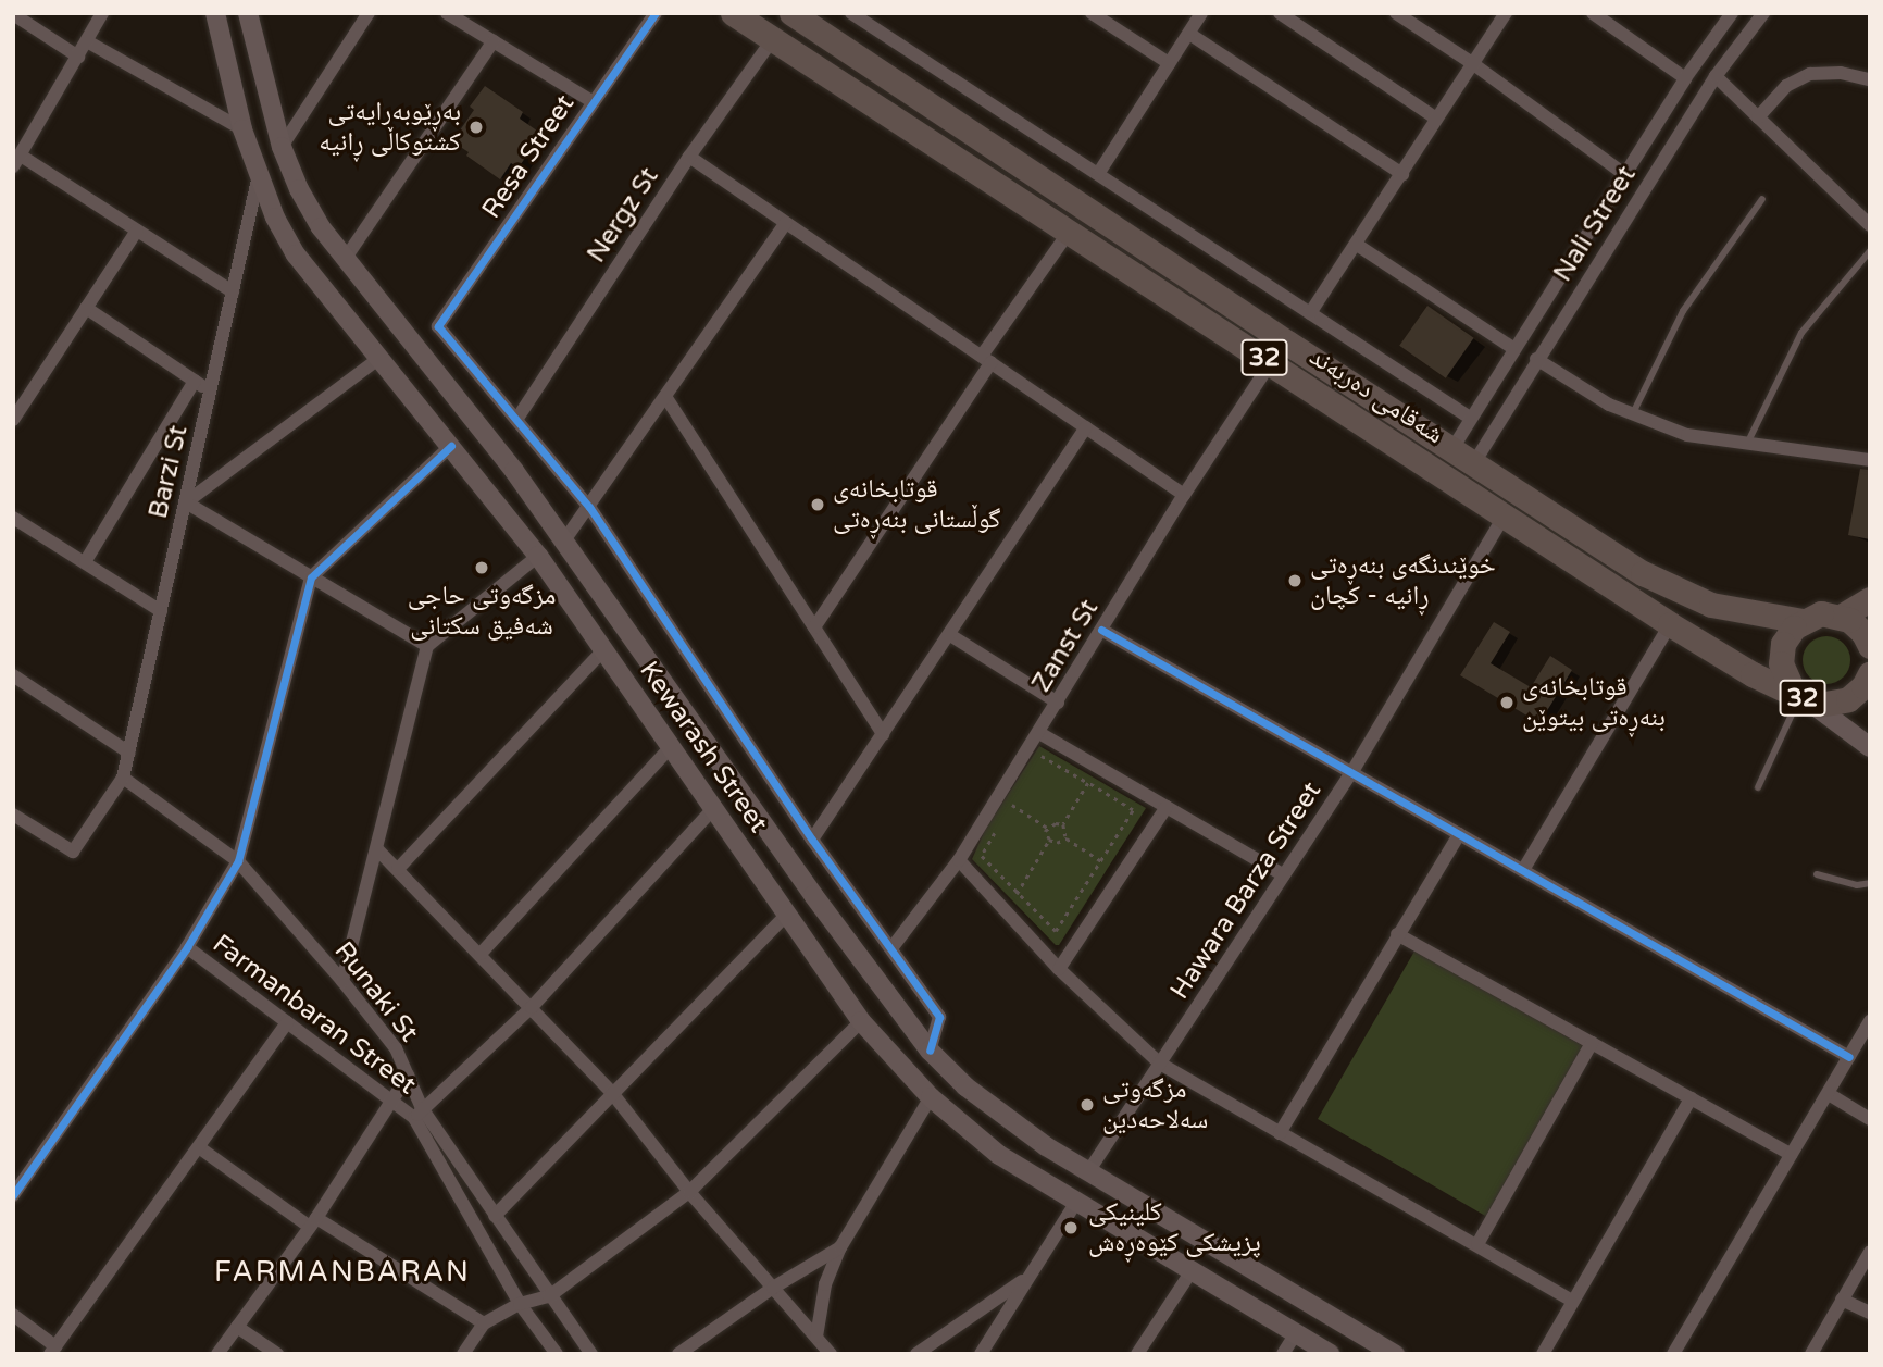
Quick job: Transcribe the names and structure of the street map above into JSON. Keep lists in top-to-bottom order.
{
  "streets": {
    "highway": ["32", "شەقامی دەربەند"],
    "main road": ["Kewarash Street"],
    "street": [
      "Resa Street",
      "Nergz St",
      "Nali Street",
      "Barzi St",
      "Zanst St",
      "Hawara Barza Street",
      "Runaki St",
      "Farmanbaran Street"
    ]
  },
  "crossings": [
    ["Resa Street", "Nergz St"],
    ["Nergz St", "شەقامی دەربەند"],
    ["Nali Street", "شەقامی دەربەند"],
    ["32", "شەقامی دەربەند"],
    ["شەقامی دەربەند", "Zanst St"],
    ["شەقامی دەربەند", "Hawara Barza Street"],
    ["Barzi St", "Kewarash Street"],
    ["Barzi St", "Runaki St"],
    ["Kewarash Street", "Hawara Barza Street"],
    ["Runaki St", "Farmanbaran Street"]
  ],
  "districts": ["FARMANBARAN"],
  "places": [
    "بەڕێوبەرایەتی کشتوکاڵی ڕانیە",
    "قوتابخانه‌ی گوڵستانی بنه‌ڕه‌تی",
    "مزگەوتی حاجی شەفیق سکتانی",
    "خوێندنگەی بنەڕەتی ڕانیە - کچان",
    "قوتابخانەی بنەڕەتی بیتوێن",
    "مزگەوتی سەلاحەدین",
    "كلینیكی پزیشكی كێوەڕەش"
  ]
}
